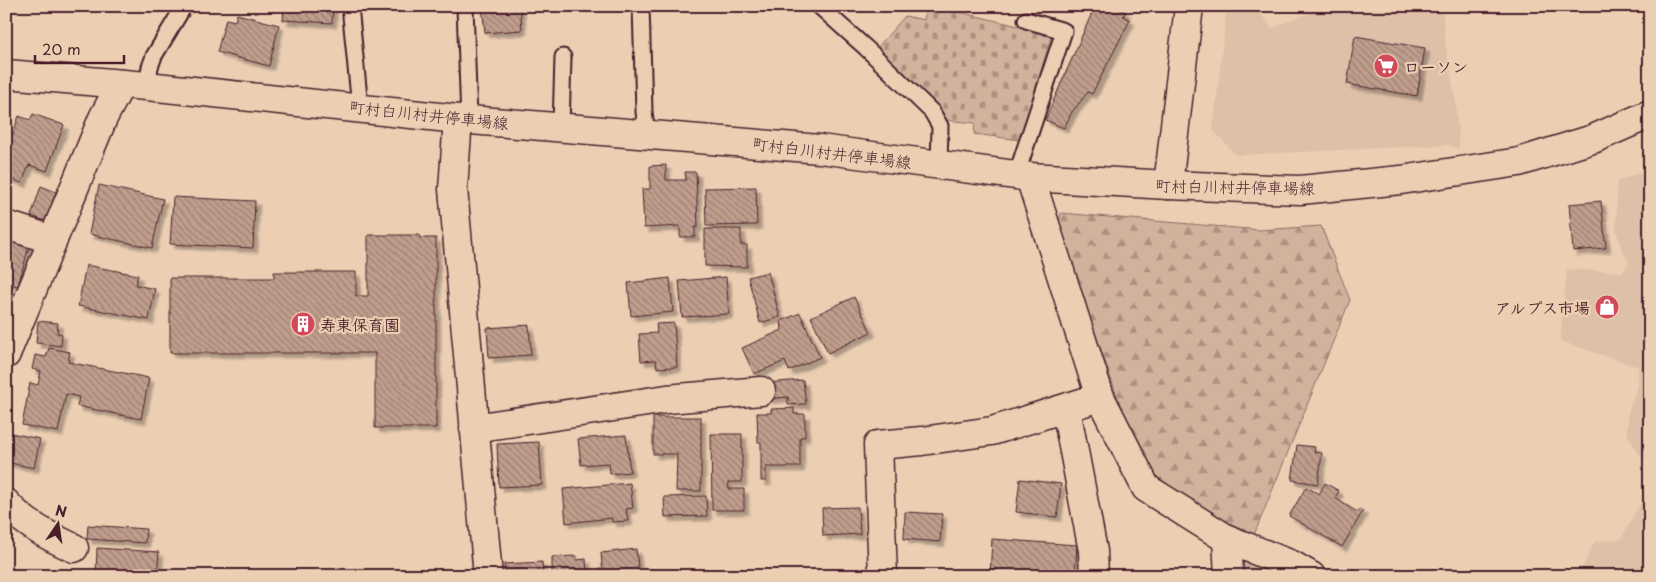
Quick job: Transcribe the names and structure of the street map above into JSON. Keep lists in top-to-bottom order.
{
  "streets": {
    "street": ["町村白川村井停車場線"]
  },
  "places": {
    "supermarket": ["ローソン"],
    "shop": ["アルプス市場"],
    "building": ["寿東保育園"]
  },
  "scale_bar": "20 m",
  "north": "top"
}
